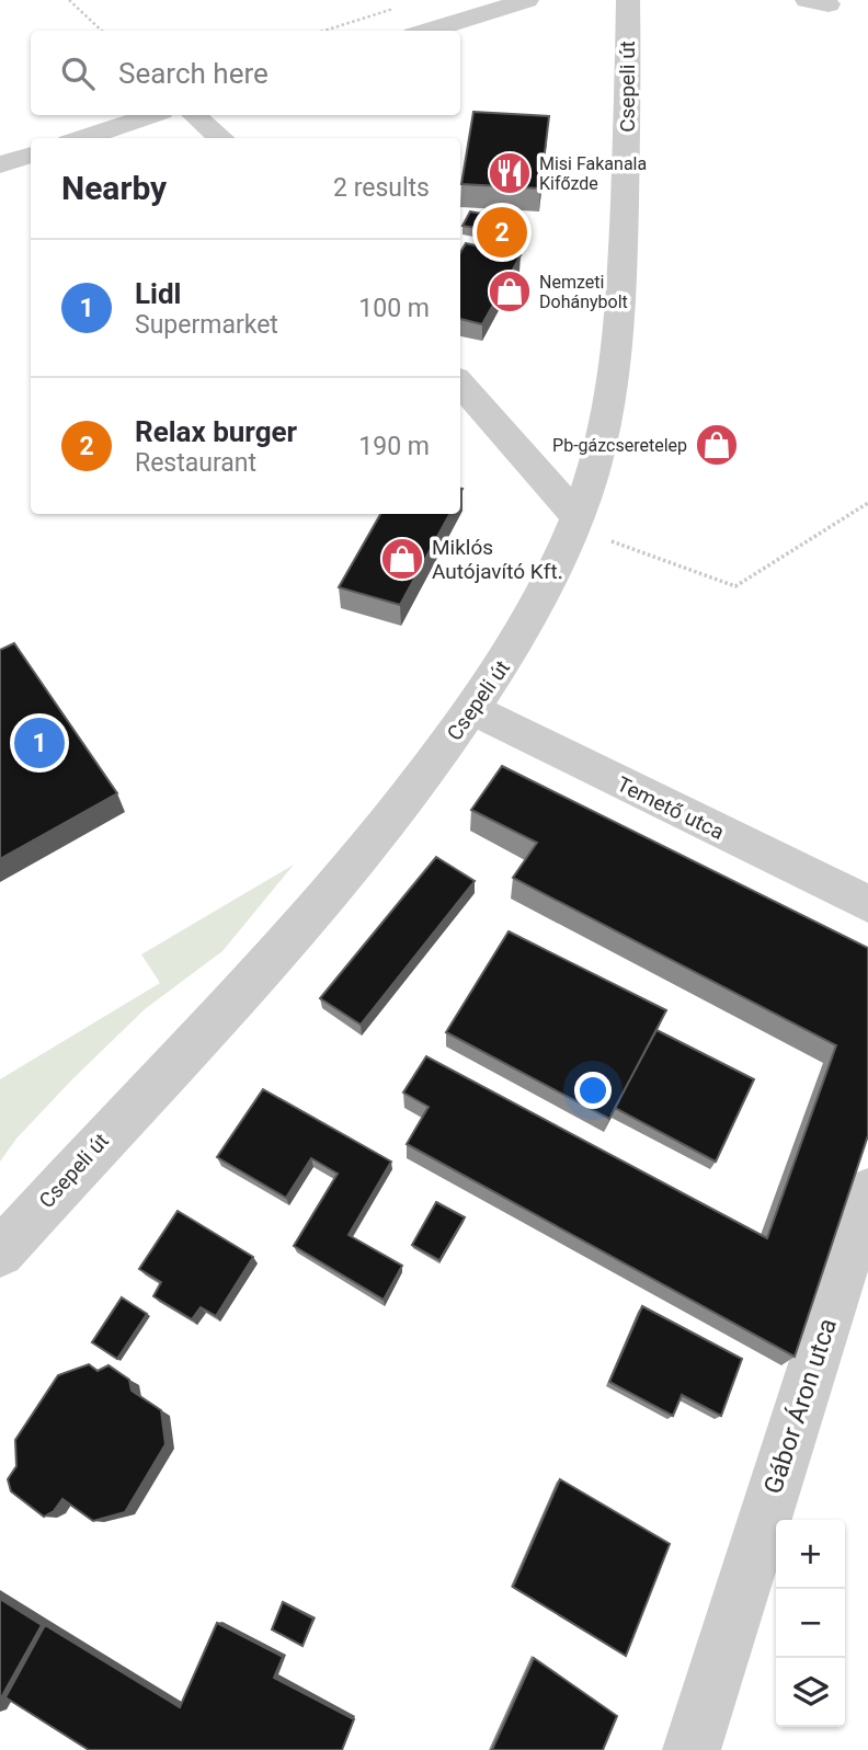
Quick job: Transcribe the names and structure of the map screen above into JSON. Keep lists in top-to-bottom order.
{
  "streets": {
    "street": ["Csepeli út", "Temető utca", "Gábor Áron utca"]
  },
  "crossings": [
    ["Csepeli út", "Temető utca"]
  ],
  "places": {
    "restaurant": ["Misi Fakanala Kifőzde"],
    "shop": ["Nemzeti Dohánybolt", "Pb-gázcseretelep", "Miklós Autójavító Kft."]
  },
  "page": {
    "search": "Search here",
    "heading": ["Nearby", "2 results"],
    "pins": ["2", "1"],
    "list": [
      {
        "mark": "1",
        "name": "Lidl",
        "note": "Supermarket",
        "value": "100 m"
      },
      {
        "mark": "2",
        "name": "Relax burger",
        "note": "Restaurant",
        "value": "190 m"
      }
    ],
    "map_buttons": ["+", "−"]
  }
}
